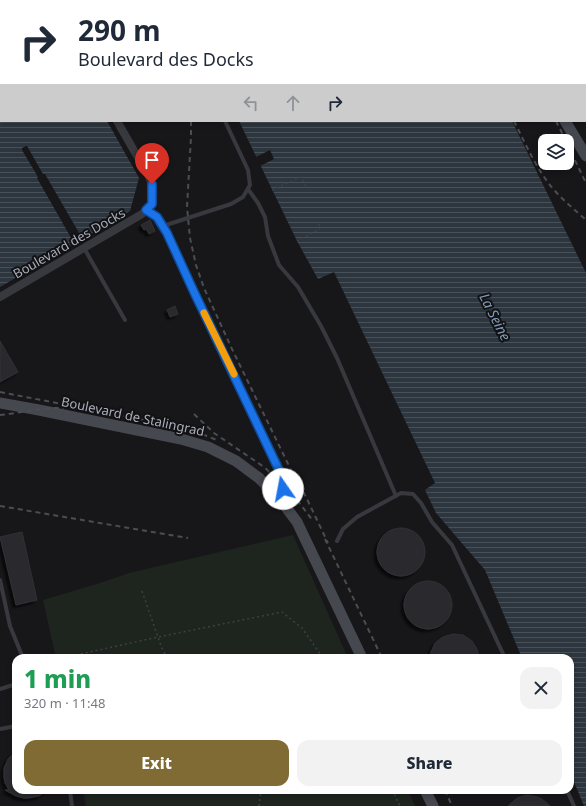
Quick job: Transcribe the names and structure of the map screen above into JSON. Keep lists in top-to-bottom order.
{
  "streets": {
    "street": ["Boulevard des Docks", "Boulevard de Stalingrad"]
  },
  "water": ["La Seine"],
  "page": {
    "turn": ["290 m", "Boulevard des Docks"],
    "heading": ["1 min", "320 m · 11:48"],
    "buttons": ["Exit", "Share"]
  }
}
